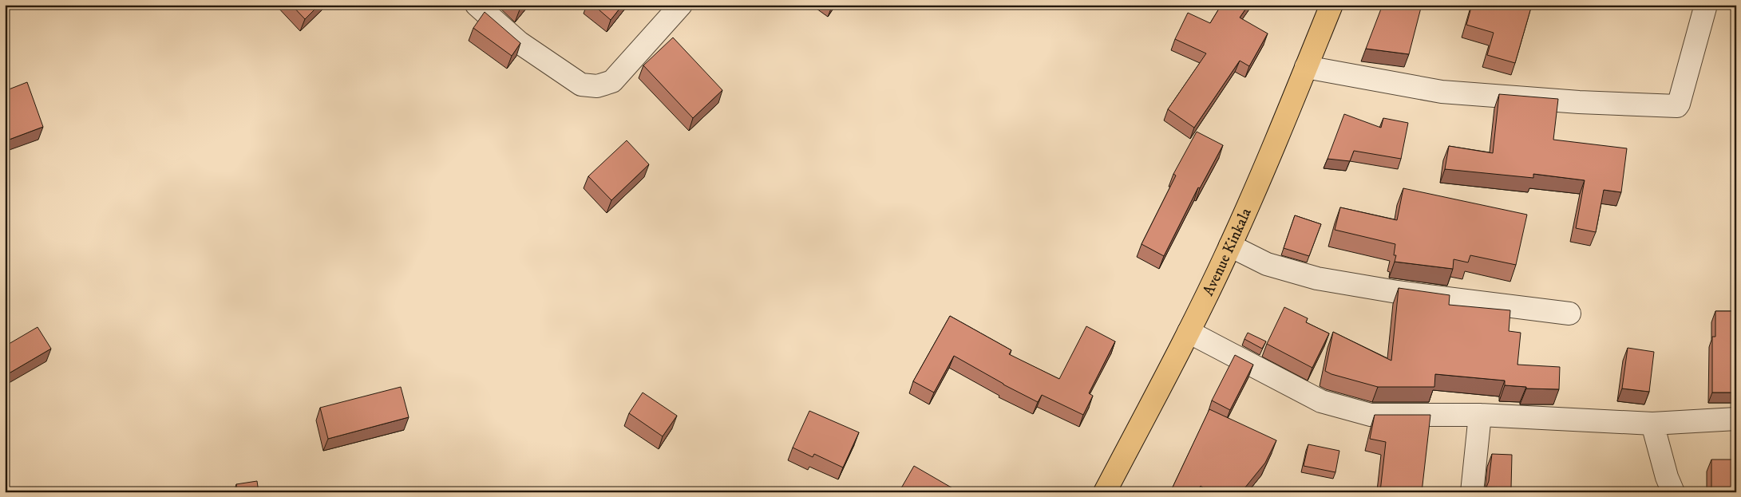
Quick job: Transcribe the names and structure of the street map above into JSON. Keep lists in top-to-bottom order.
{
  "streets": {
    "main road": ["Avenue Kinkala"]
  }
}
